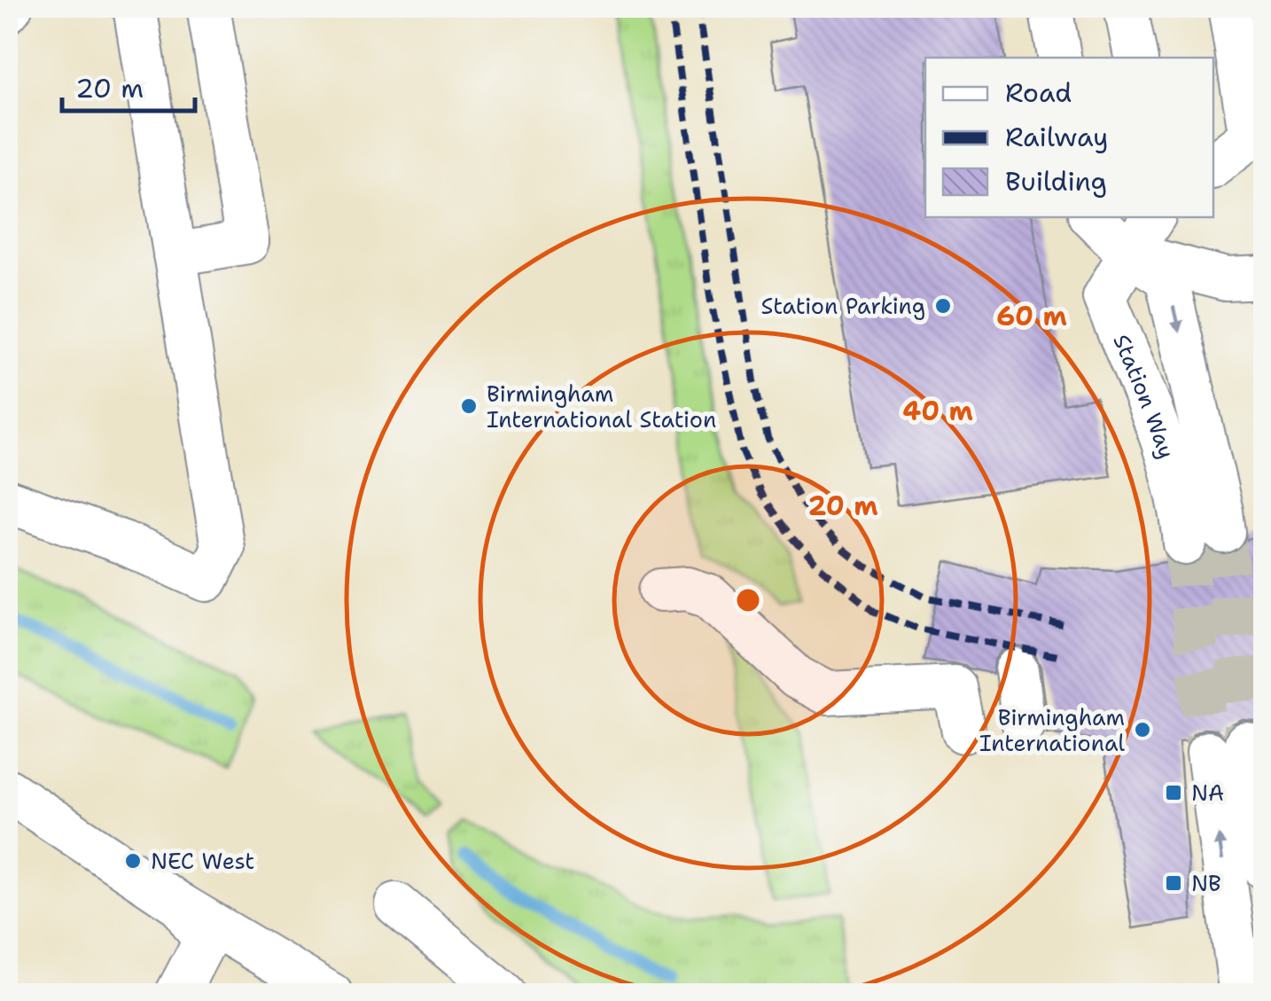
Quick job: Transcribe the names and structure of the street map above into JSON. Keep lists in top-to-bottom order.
{
  "streets": {
    "street": ["Station Way"]
  },
  "places": {
    "other": [
      "Station Parking",
      "Birmingham International Station",
      "Birmingham International",
      "NEC West"
    ],
    "transit": ["NA", "NB"]
  },
  "legend": ["Road", "Railway", "Building"],
  "scale_bar": "20 m",
  "rings": ["60 m", "40 m", "20 m"]
}
